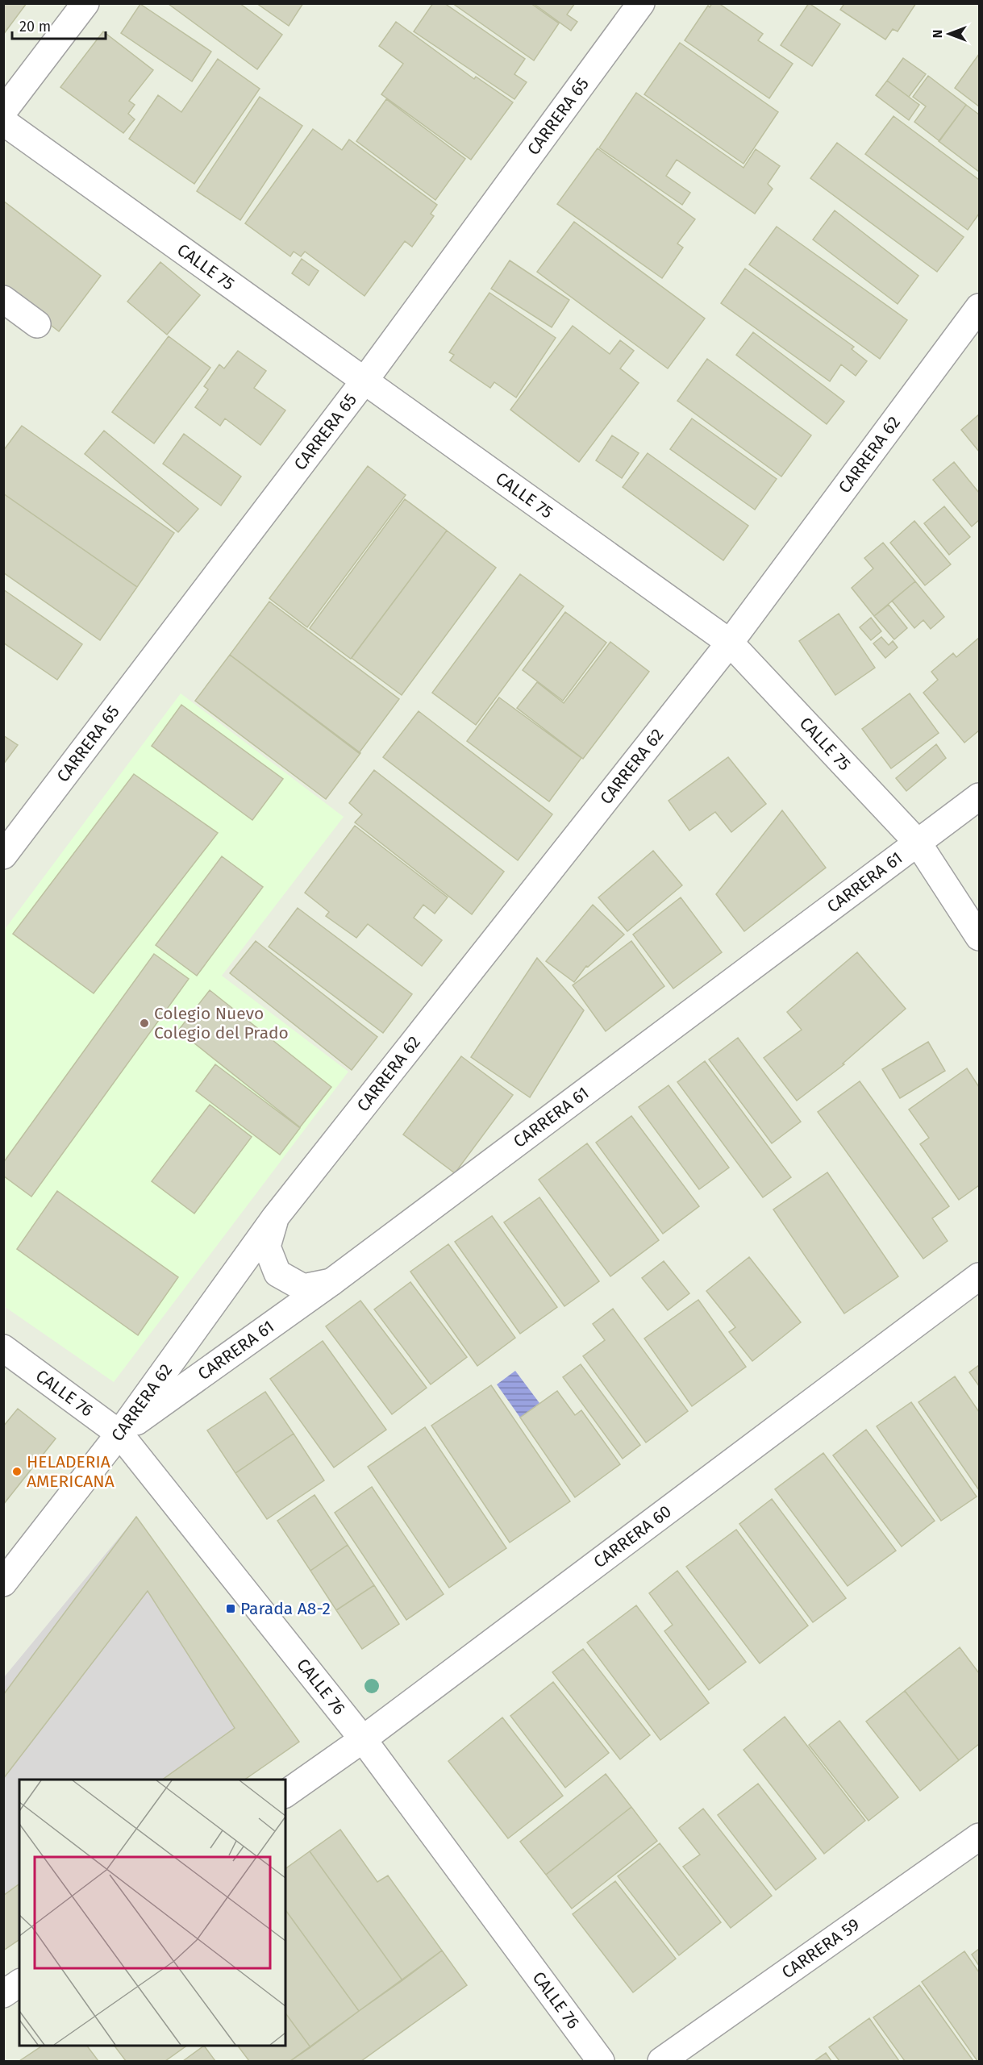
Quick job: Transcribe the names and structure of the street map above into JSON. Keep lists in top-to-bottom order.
{
  "streets": {
    "street": [
      "CARRERA 65",
      "CALLE 75",
      "CARRERA 62",
      "CARRERA 61",
      "CALLE 76",
      "CARRERA 60",
      "CARRERA 59"
    ]
  },
  "crossings": [
    ["CARRERA 65", "CALLE 75"],
    ["CALLE 75", "CARRERA 62"],
    ["CALLE 75", "CARRERA 61"],
    ["CARRERA 62", "CARRERA 61"],
    ["CARRERA 62", "CALLE 76"],
    ["CARRERA 61", "CALLE 76"],
    ["CALLE 76", "CARRERA 60"]
  ],
  "places": {
    "other": ["Colegio Nuevo Colegio del Prado", "HELADERIA AMERICANA"],
    "transit": ["Parada A8-2"]
  },
  "scale_bar": "20 m",
  "north": "left"
}
